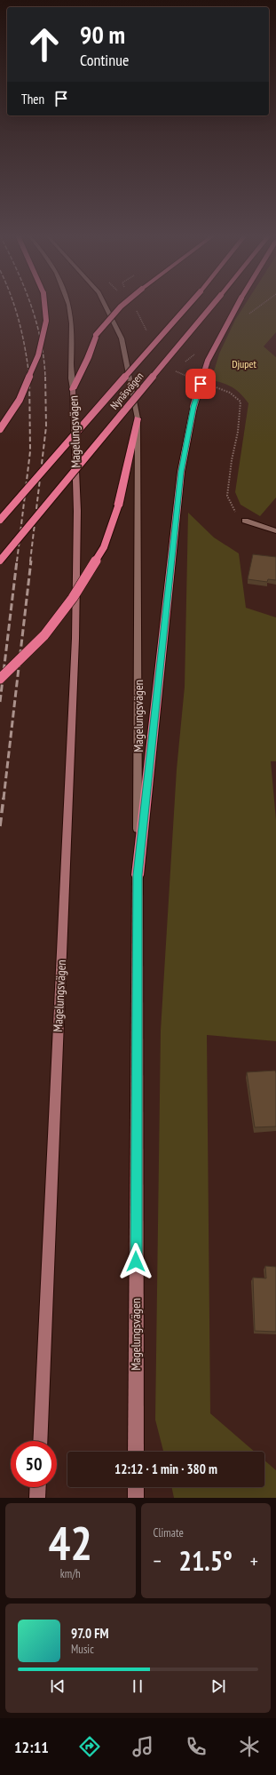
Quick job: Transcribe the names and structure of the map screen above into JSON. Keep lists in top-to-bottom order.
{
  "streets": {
    "highway": ["Nynäsvägen"],
    "main road": ["Magelungsvägen"]
  },
  "parks": ["Djupet"],
  "page": {
    "turn": ["90 m", "Continue"],
    "then": "Then",
    "limit": "50",
    "trip": "12:12 · 1 min · 380 m",
    "tile": [
      ["42", "km/h"],
      "Climate"
    ],
    "heat": ["−", "21.5°", "+"],
    "song": ["97.0 FM", "Music"],
    "tabs": "12:11"
  }
}
